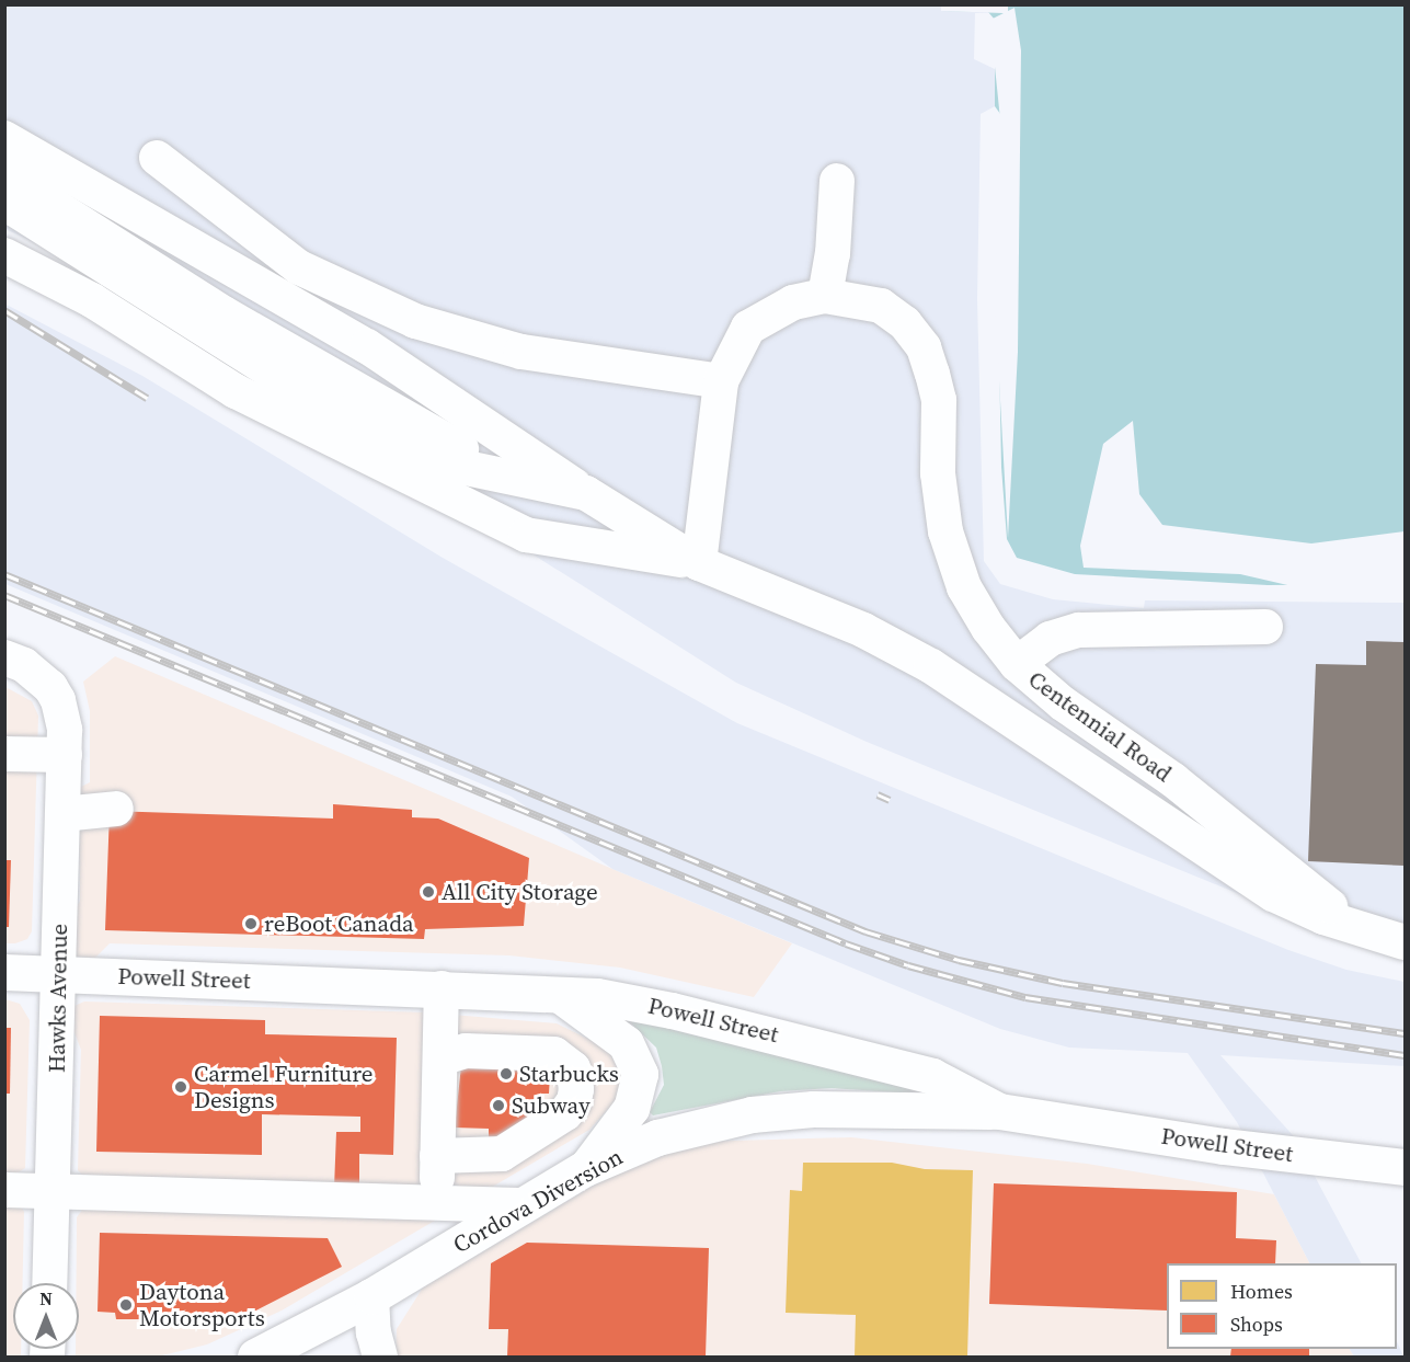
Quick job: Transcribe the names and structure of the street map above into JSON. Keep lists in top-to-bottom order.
{
  "streets": {
    "main road": ["Powell Street", "Cordova Diversion"],
    "street": ["Centennial Road", "Hawks Avenue"]
  },
  "crossings": [
    ["Powell Street", "Hawks Avenue"],
    ["Powell Street", "Cordova Diversion"]
  ],
  "places": [
    "All City Storage",
    "reBoot Canada",
    "Starbucks",
    "Carmel Furniture Designs",
    "Subway",
    "Daytona Motorsports"
  ],
  "legend": ["Homes", "Shops"],
  "north": "top"
}
